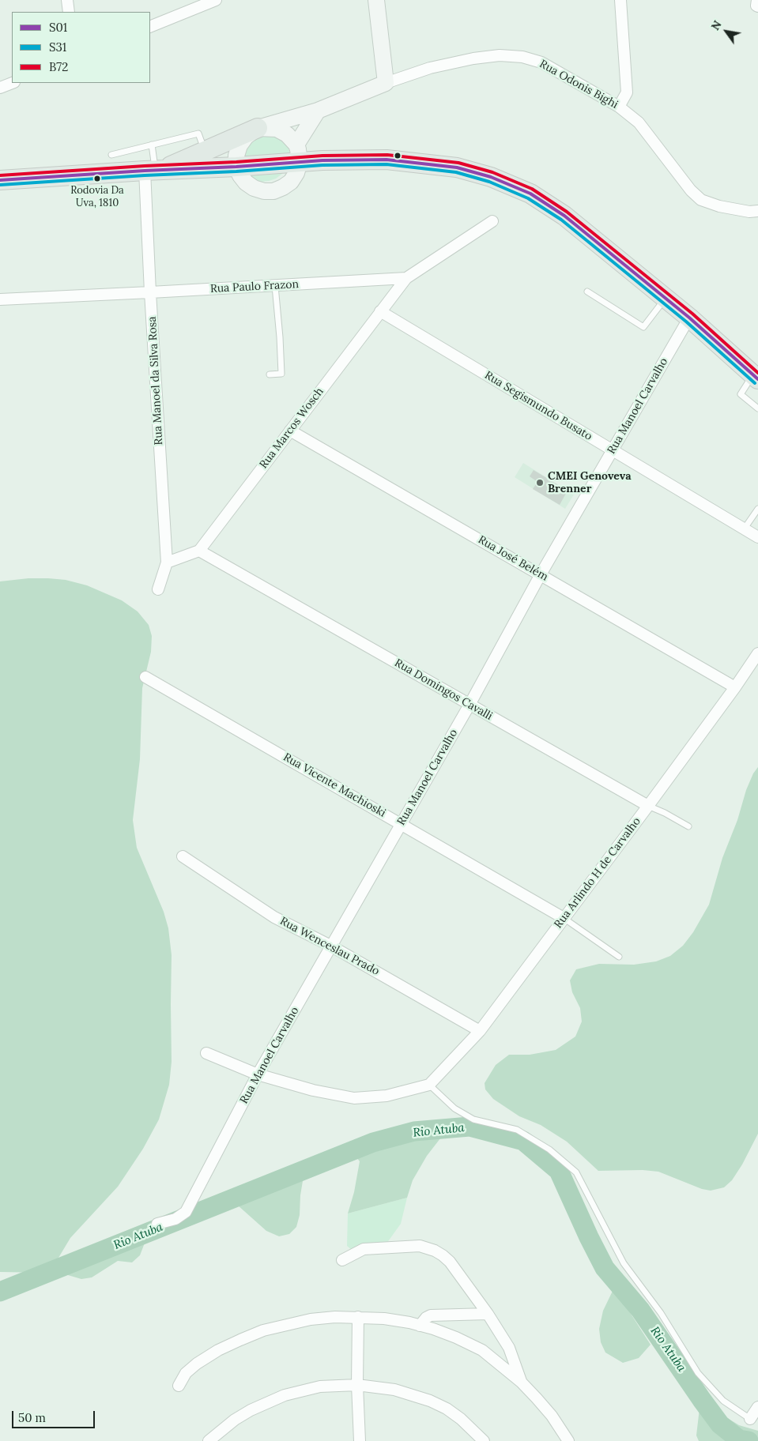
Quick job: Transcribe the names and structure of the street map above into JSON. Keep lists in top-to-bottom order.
{
  "streets": {
    "main road": ["Rua Odonis Bighi"],
    "street": [
      "Rua Paulo Frazon",
      "Rua Manoel da Silva Rosa",
      "Rua Segismundo Busato",
      "Rua Manoel Carvalho",
      "Rua Marcos Wosch",
      "Rua José Belém",
      "Rua Domingos Cavalli",
      "Rua Vicente Machioski",
      "Rua Arlindo H de Carvalho",
      "Rua Wenceslau Prado"
    ]
  },
  "crossings": [
    ["Rua Paulo Frazon", "Rua Manoel da Silva Rosa"],
    ["Rua Paulo Frazon", "Rua Marcos Wosch"],
    ["Rua Segismundo Busato", "Rua Manoel Carvalho"],
    ["Rua Segismundo Busato", "Rua Marcos Wosch"],
    ["Rua Manoel Carvalho", "Rua José Belém"],
    ["Rua Manoel Carvalho", "Rua Domingos Cavalli"],
    ["Rua Manoel Carvalho", "Rua Vicente Machioski"],
    ["Rua Manoel Carvalho", "Rua Wenceslau Prado"],
    ["Rua Marcos Wosch", "Rua José Belém"],
    ["Rua Marcos Wosch", "Rua Domingos Cavalli"],
    ["Rua José Belém", "Rua Arlindo H de Carvalho"],
    ["Rua Domingos Cavalli", "Rua Arlindo H de Carvalho"],
    ["Rua Vicente Machioski", "Rua Arlindo H de Carvalho"],
    ["Rua Arlindo H de Carvalho", "Rua Wenceslau Prado"]
  ],
  "water": ["Rio Atuba"],
  "places": ["Rodovia Da Uva, 1810", "CMEI Genoveva Brenner"],
  "lines": ["transit line B72", "transit line S01", "transit line S31"],
  "legend": ["S01", "S31", "B72"],
  "scale_bar": "50 m",
  "north": "top left"
}
